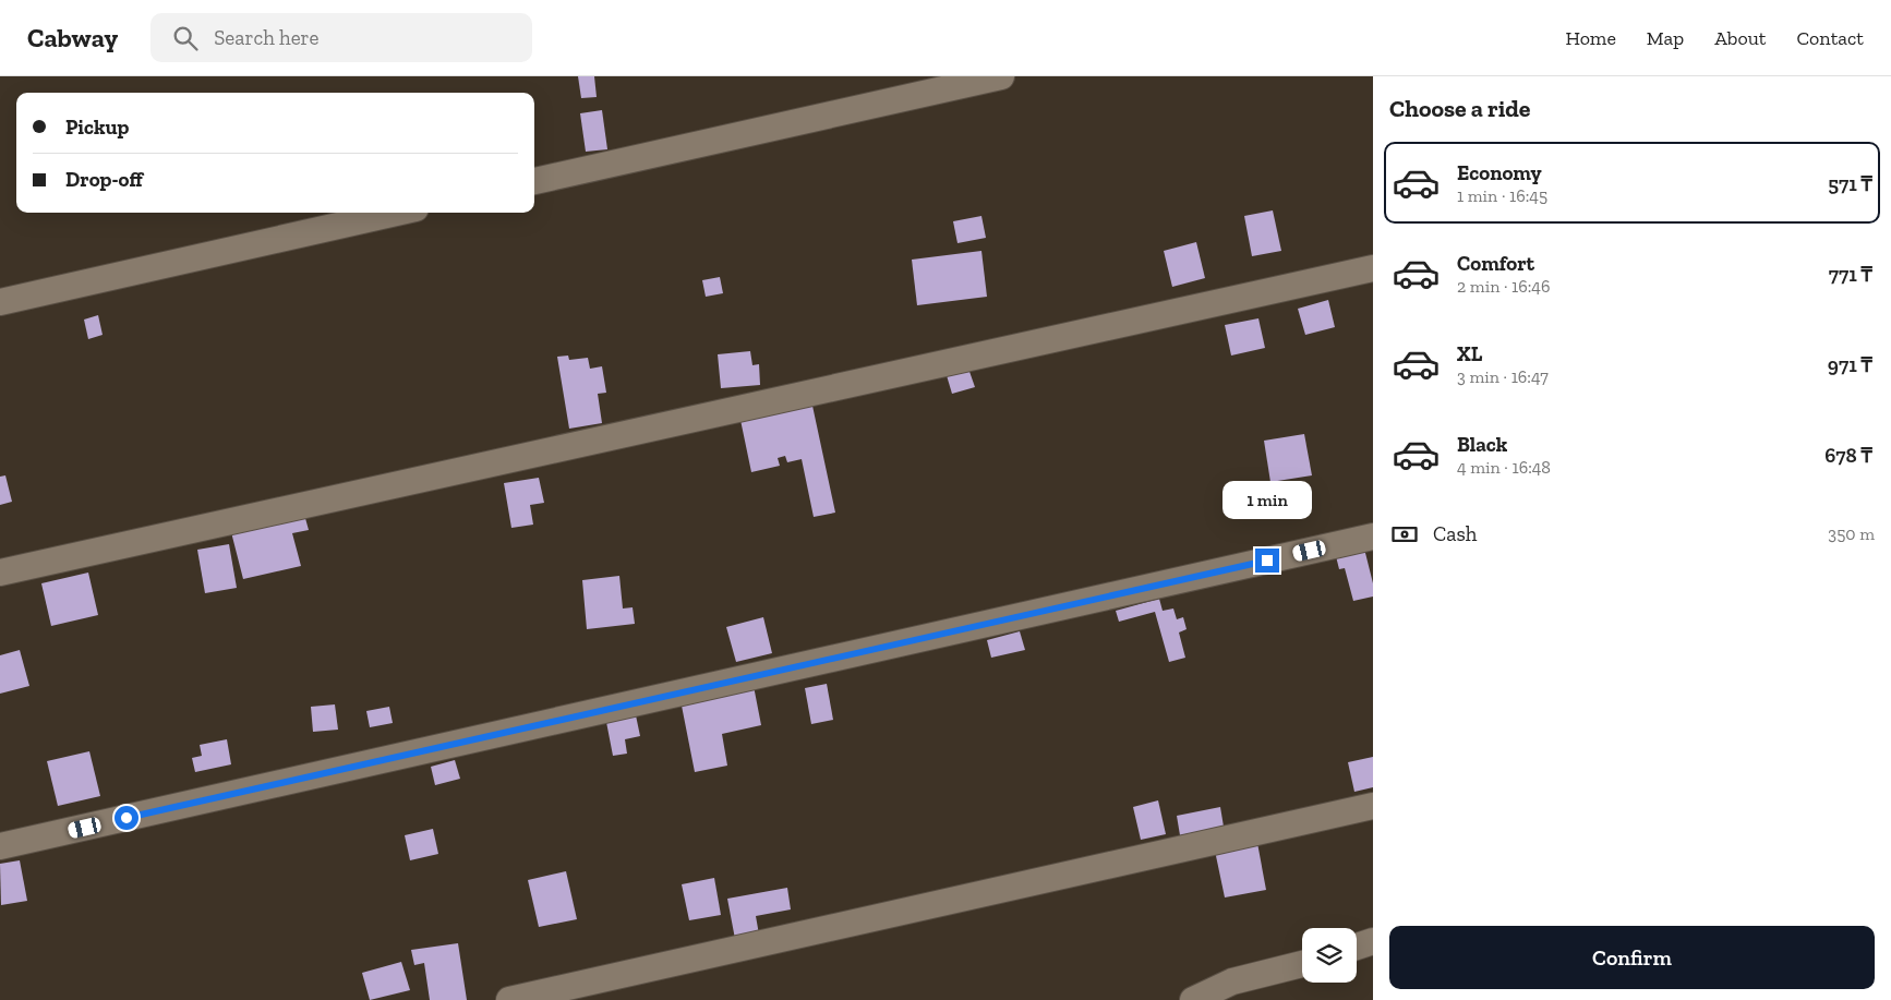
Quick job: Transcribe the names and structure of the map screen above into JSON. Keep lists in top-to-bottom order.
{
  "page": {
    "header": "Cabway",
    "search": "Search here",
    "nav": [
      "Home",
      "Map",
      "About",
      "Contact"
    ],
    "heading": "Choose a ride",
    "banner": ["Pickup", "Drop-off"],
    "list": [
      {
        "name": "Economy",
        "note": "1 min · 16:45",
        "value": "571 ₸"
      },
      {
        "name": "Comfort",
        "note": "2 min · 16:46",
        "value": "771 ₸"
      },
      {
        "name": "XL",
        "note": "3 min · 16:47",
        "value": "971 ₸"
      },
      {
        "name": "Black",
        "note": "4 min · 16:48",
        "value": "678 ₸"
      }
    ],
    "bubble": "1 min",
    "pay": ["Cash", "350 m"],
    "buttons": "Confirm"
  }
}
